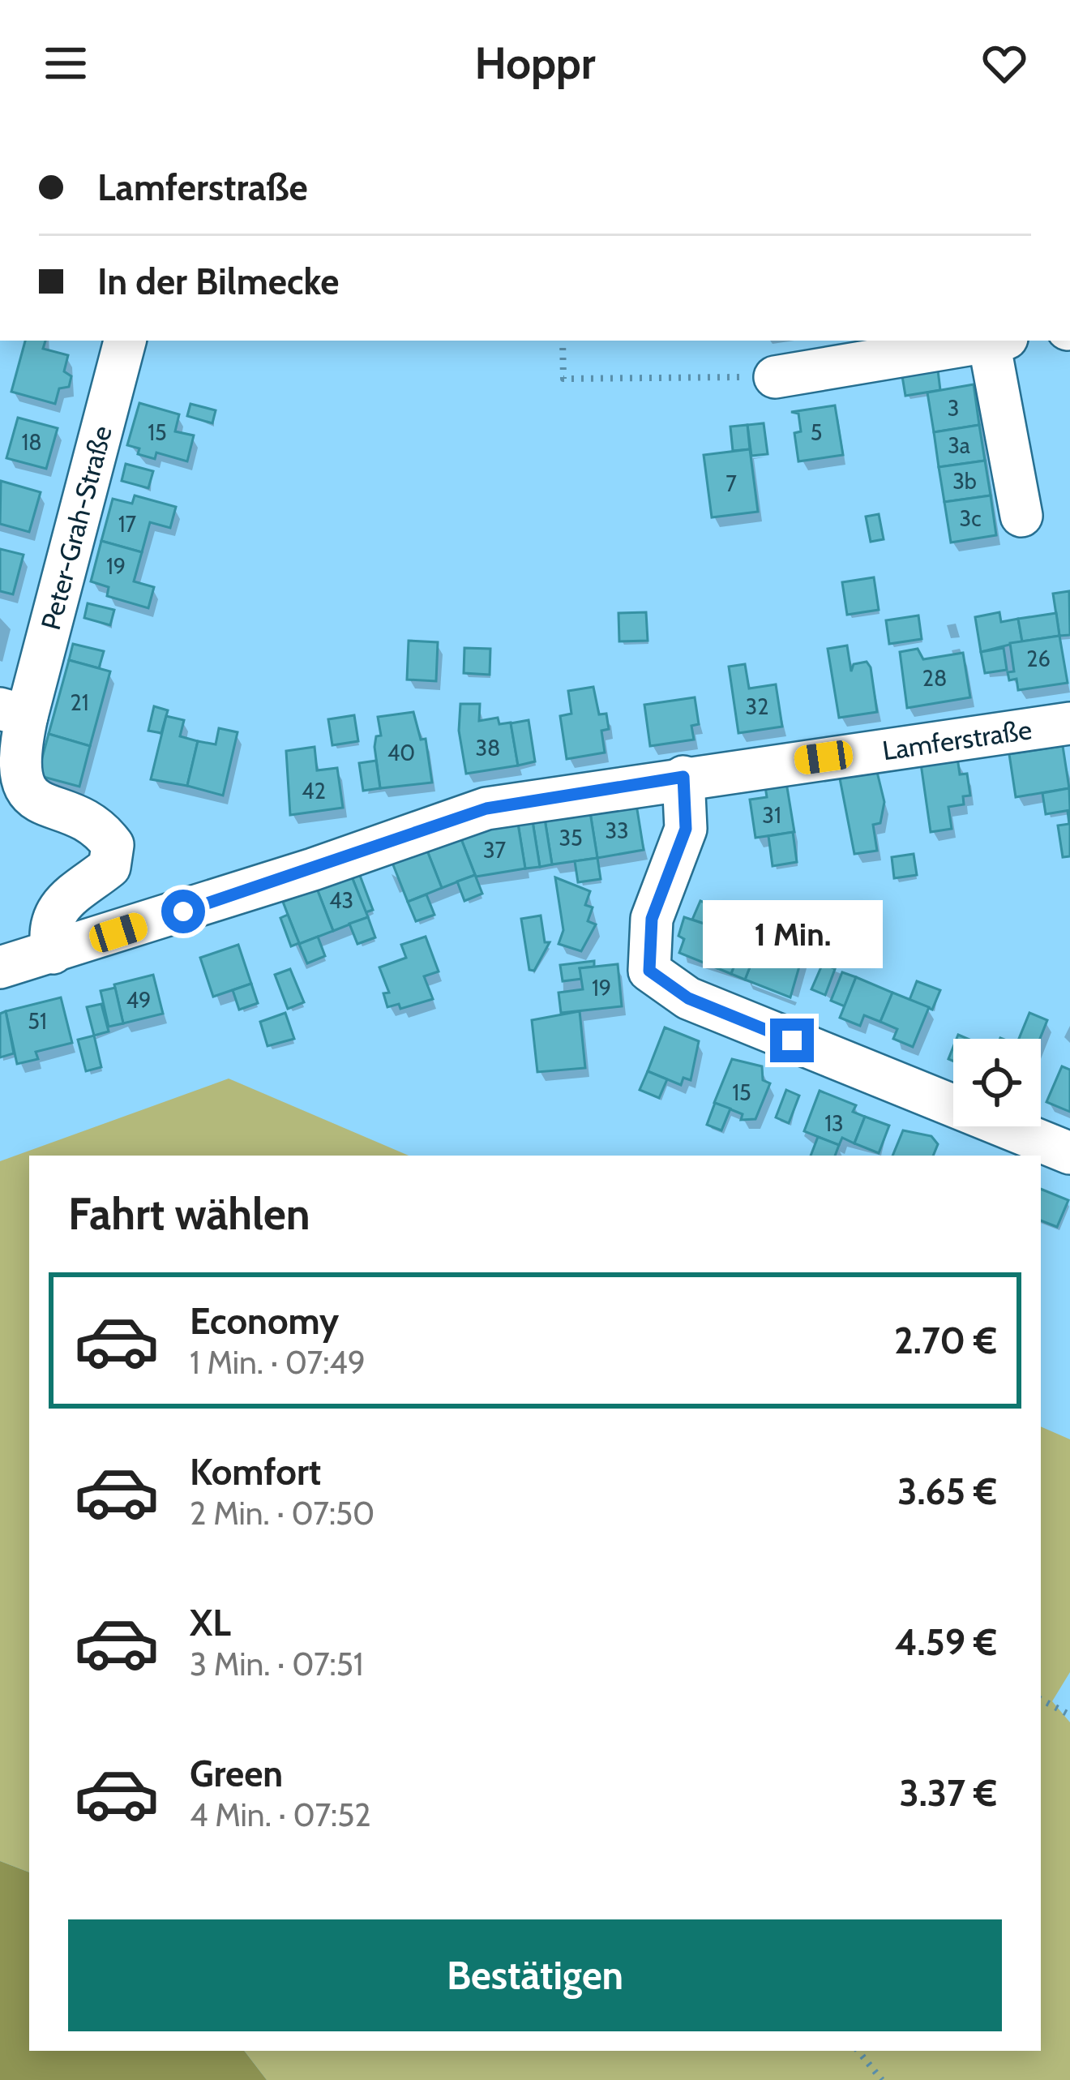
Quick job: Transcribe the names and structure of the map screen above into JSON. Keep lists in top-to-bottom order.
{
  "streets": {
    "street": ["Peter-Grah-Straße", "Lamferstraße"]
  },
  "crossings": [
    ["Peter-Grah-Straße", "Lamferstraße"]
  ],
  "house_numbers": [
    "3",
    "15",
    "5",
    "18",
    "3a",
    "3b",
    "7",
    "3c",
    "17",
    "19",
    "26",
    "28",
    "21",
    "32",
    "38",
    "40",
    "42",
    "31",
    "33",
    "35",
    "37",
    "43",
    "19",
    "49",
    "51",
    "15",
    "13"
  ],
  "page": {
    "header": "Hoppr",
    "banner": ["Lamferstraße", "In der Bilmecke"],
    "bubble": "1 Min.",
    "heading": "Fahrt wählen",
    "list": [
      {
        "name": "Economy",
        "note": "1 Min. · 07:49",
        "value": "2.70 €"
      },
      {
        "name": "Komfort",
        "note": "2 Min. · 07:50",
        "value": "3.65 €"
      },
      {
        "name": "XL",
        "note": "3 Min. · 07:51",
        "value": "4.59 €"
      },
      {
        "name": "Green",
        "note": "4 Min. · 07:52",
        "value": "3.37 €"
      }
    ],
    "buttons": "Bestätigen"
  }
}
